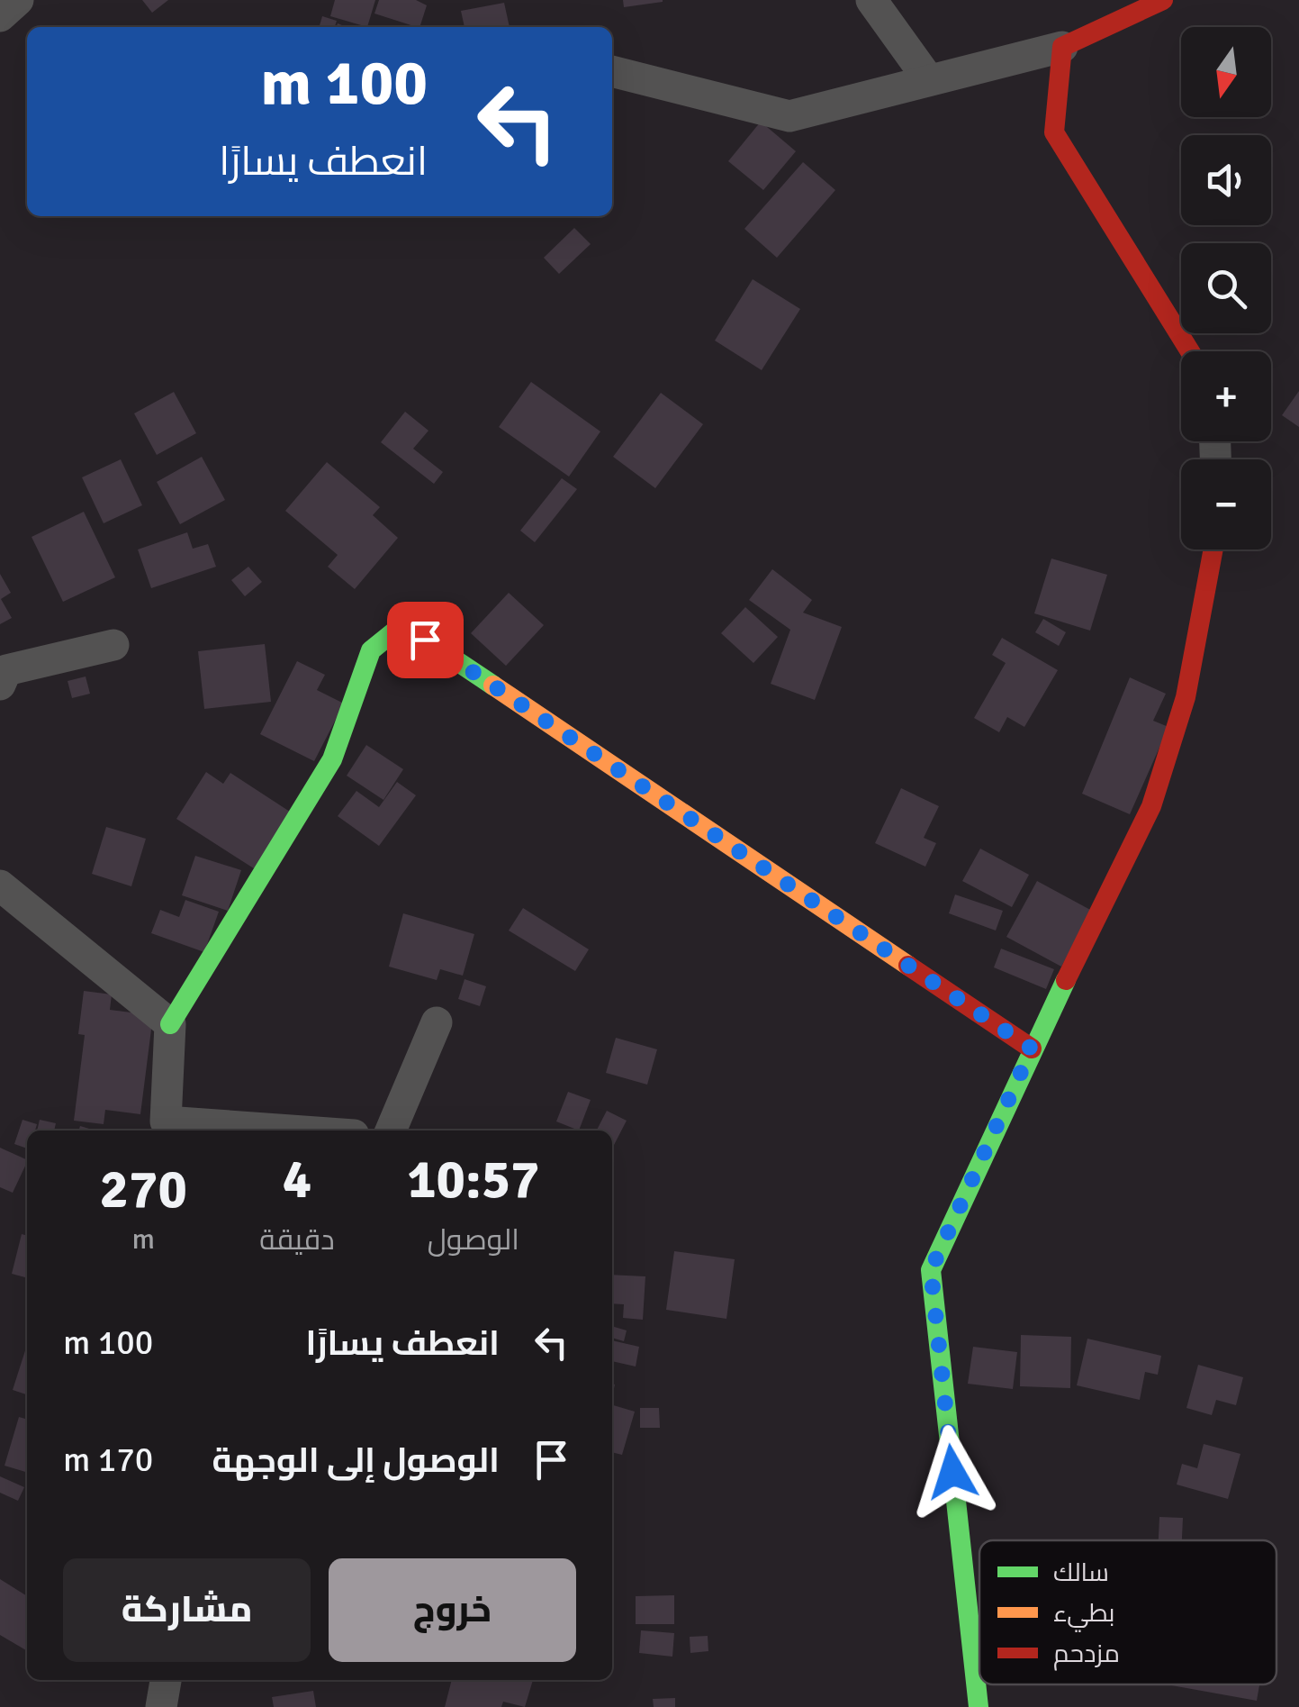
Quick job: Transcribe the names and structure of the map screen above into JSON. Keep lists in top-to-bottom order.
{
  "legend": ["سالك", "بطيء", "مزدحم"],
  "north": "bottom",
  "page": {
    "map_buttons": ["+", "−"],
    "turn": ["100 m", "انعطف يسارًا"],
    "eta": [
      "10:57",
      "الوصول",
      "4",
      "دقيقة",
      "270",
      "m"
    ],
    "list": [
      {
        "name": "انعطف يسارًا",
        "value": "100 m"
      },
      {
        "name": "الوصول إلى الوجهة",
        "value": "170 m"
      }
    ],
    "buttons": ["خروج", "مشاركة"]
  }
}
